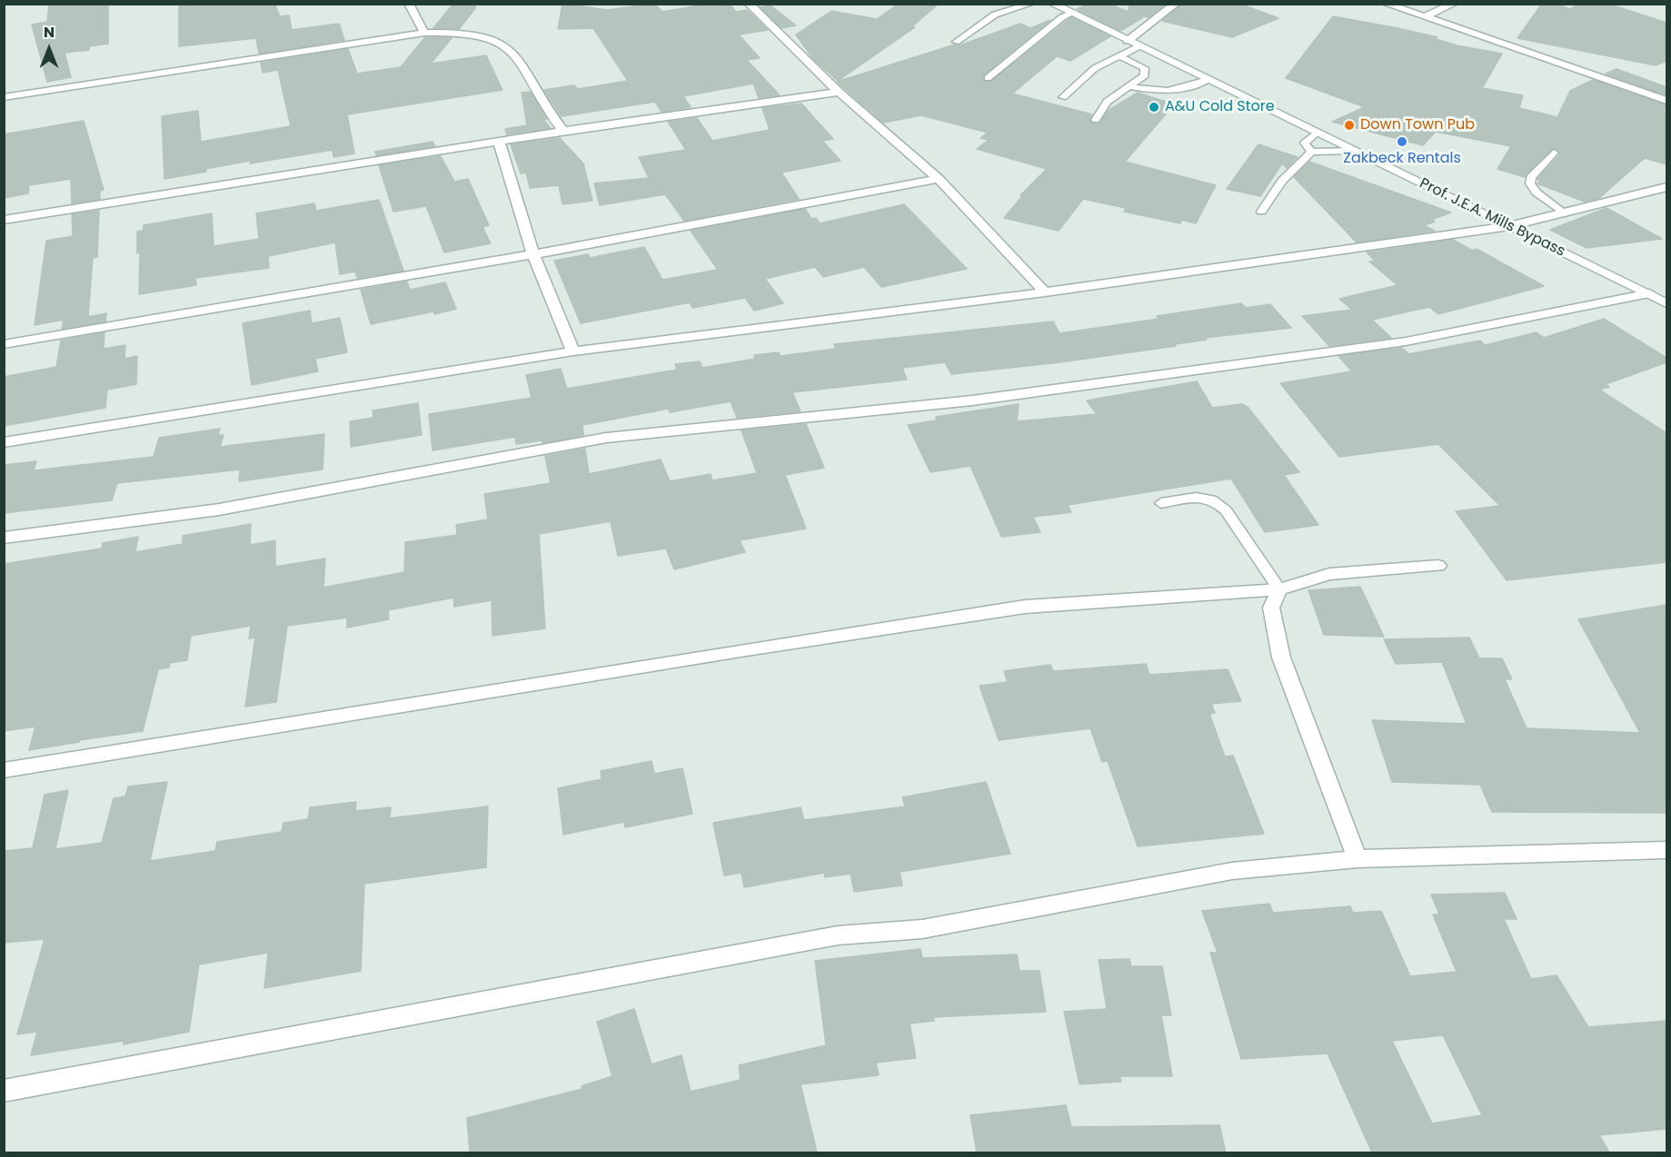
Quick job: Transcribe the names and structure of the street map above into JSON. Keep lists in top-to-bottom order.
{
  "streets": {
    "street": ["Prof. J.E.A. Mills Bypass"]
  },
  "places": ["A&U Cold Store", "Down Town Pub", "Zakbeck Rentals"],
  "north": "top"
}
